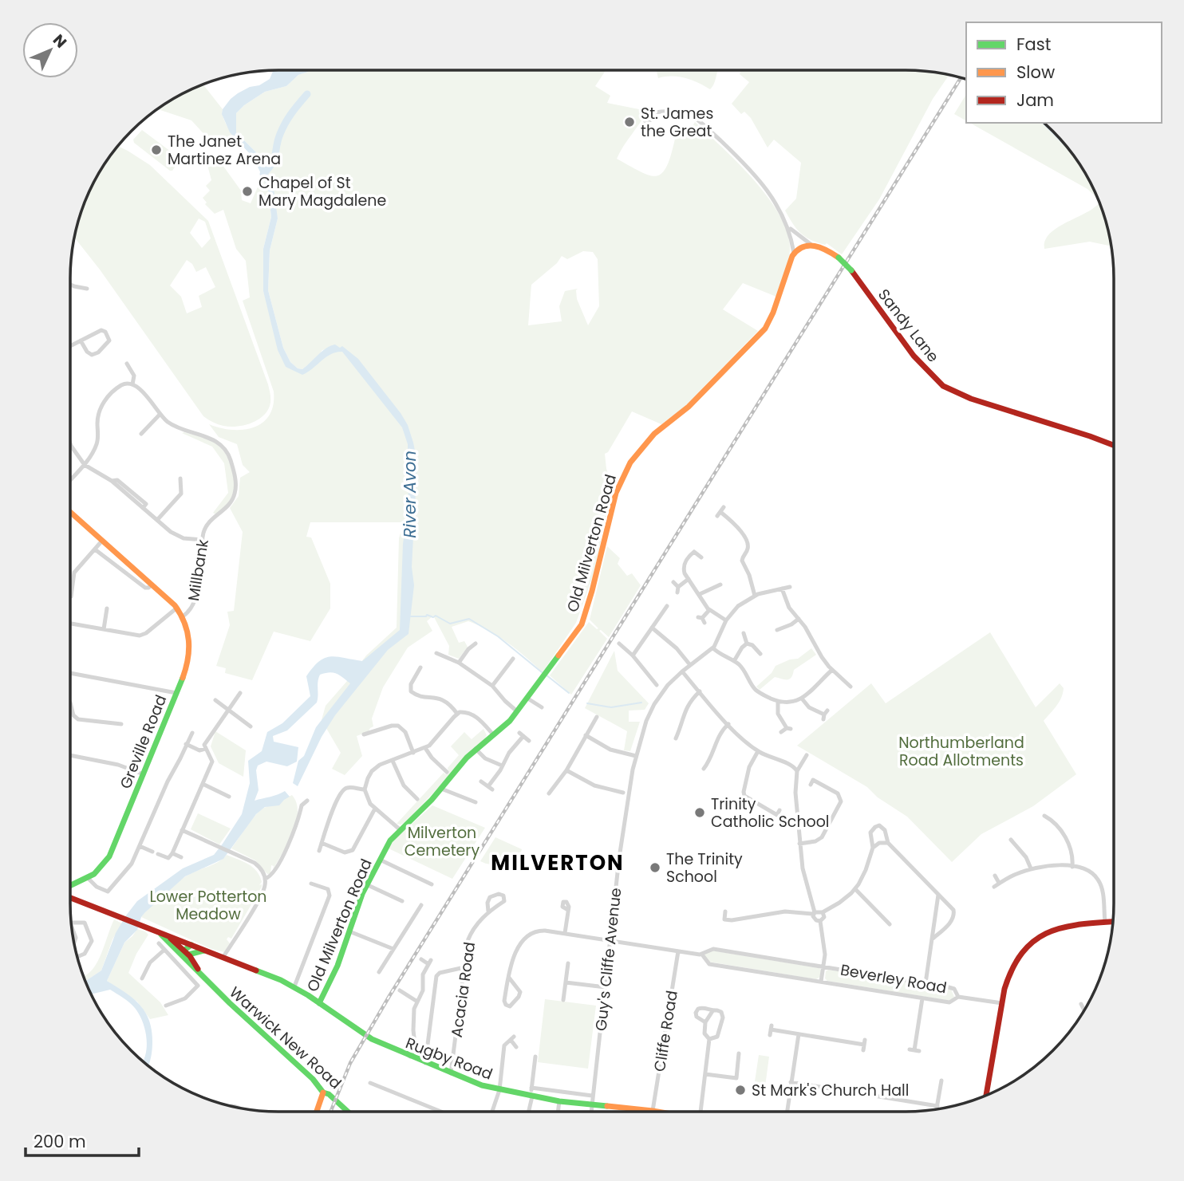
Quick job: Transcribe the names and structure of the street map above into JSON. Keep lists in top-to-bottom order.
{
  "streets": {
    "street": [
      "Sandy Lane",
      "Old Milverton Road",
      "Millbank",
      "Greville Road",
      "Guy's Cliffe Avenue",
      "Beverley Road",
      "Acacia Road",
      "Cliffe Road",
      "Warwick New Road",
      "Rugby Road"
    ]
  },
  "crossings": [
    ["Old Milverton Road", "Rugby Road"],
    ["Millbank", "Greville Road"],
    ["Guy's Cliffe Avenue", "Beverley Road"],
    ["Guy's Cliffe Avenue", "Rugby Road"],
    ["Beverley Road", "Cliffe Road"],
    ["Acacia Road", "Rugby Road"],
    ["Cliffe Road", "Rugby Road"],
    ["Warwick New Road", "Rugby Road"]
  ],
  "districts": ["MILVERTON"],
  "water": ["River Avon"],
  "parks": ["Northumberland Road Allotments", "Milverton Cemetery", "Lower Potterton Meadow"],
  "places": [
    "St. James the Great",
    "The Janet Martinez Arena",
    "Chapel of St Mary Magdalene",
    "Trinity Catholic School",
    "The Trinity School",
    "St Mark's Church Hall"
  ],
  "legend": ["Fast", "Slow", "Jam"],
  "scale_bar": "200 m",
  "north": "top right"
}
